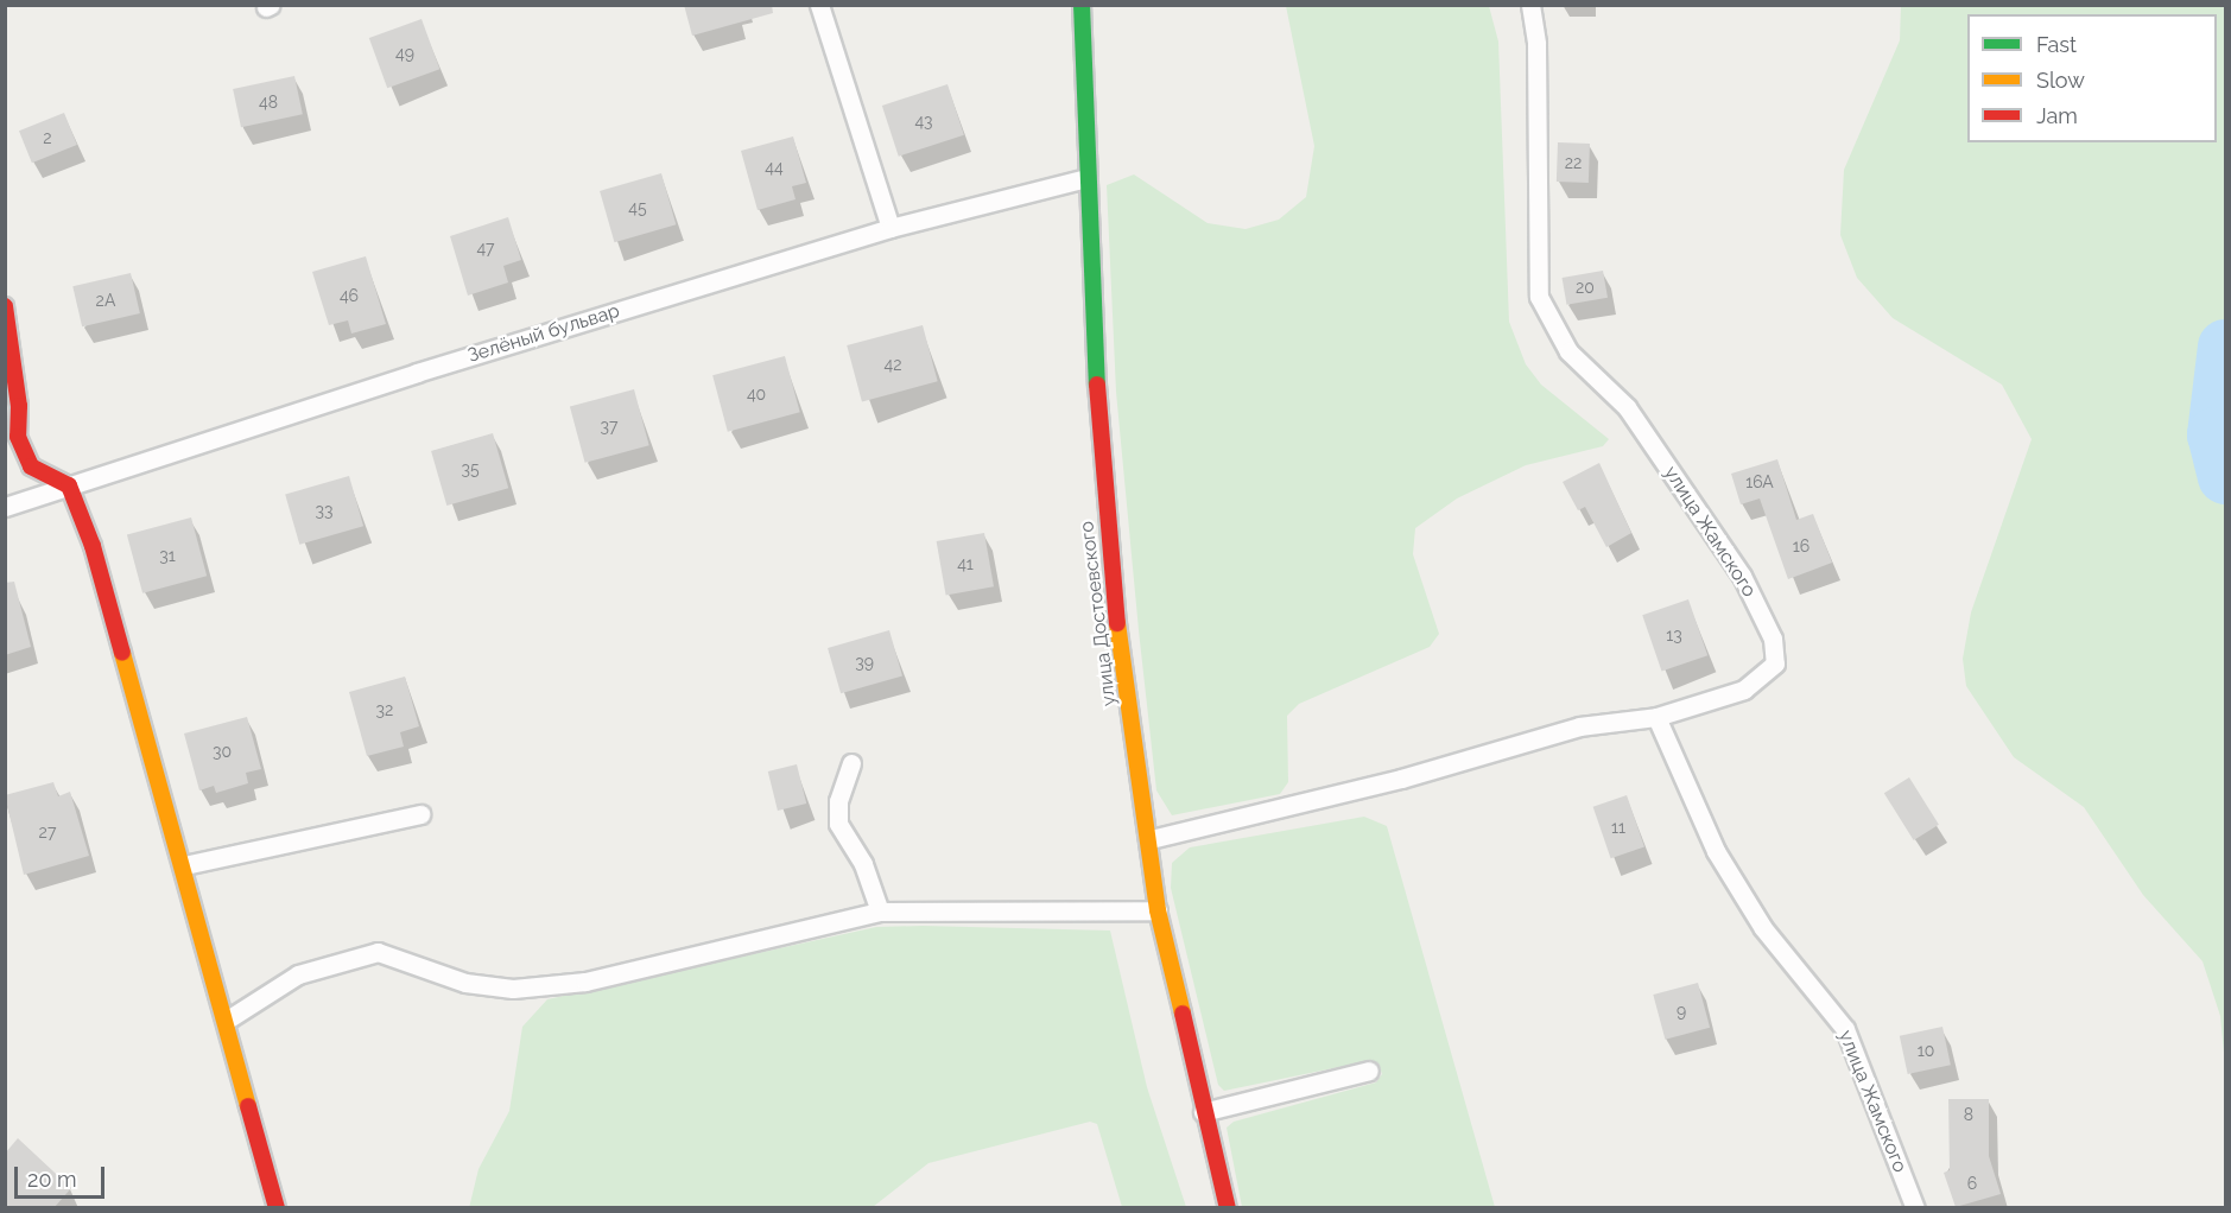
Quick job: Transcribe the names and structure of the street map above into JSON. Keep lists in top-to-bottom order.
{
  "streets": {
    "main road": ["улица Достоевского"],
    "lane": ["Зелёный бульвар", "улица Жамского"]
  },
  "crossings": [
    ["Зелёный бульвар", "улица Достоевского"]
  ],
  "house_numbers": [
    "49",
    "48",
    "43",
    "2",
    "22",
    "44",
    "45",
    "47",
    "20",
    "46",
    "2А",
    "42",
    "40",
    "37",
    "35",
    "16А",
    "33",
    "16",
    "31",
    "41",
    "13",
    "39",
    "32",
    "30",
    "11",
    "27",
    "9",
    "10",
    "8",
    "6"
  ],
  "legend": ["Fast", "Slow", "Jam"],
  "scale_bar": "20 m"
}
